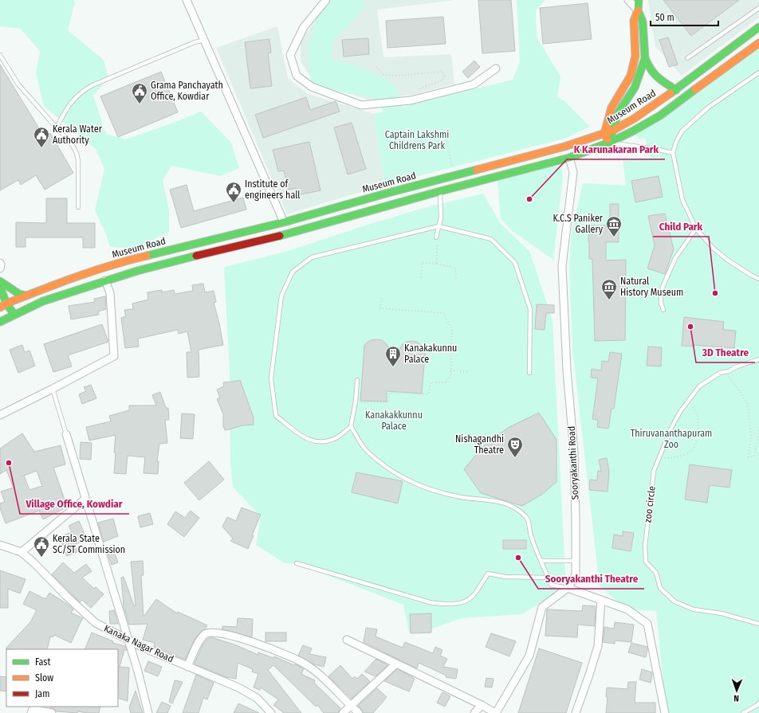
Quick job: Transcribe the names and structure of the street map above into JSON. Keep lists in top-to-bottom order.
{
  "streets": {
    "main road": ["Museum Road"],
    "street": ["Sooryakanthi Road", "Kanaka Nagar Road"],
    "lane": ["zoo circle"]
  },
  "crossings": [
    ["Museum Road", "Sooryakanthi Road"]
  ],
  "parks": ["Captain Lakshmi Childrens Park", "Kanakakkunnu Palace", "Thiruvananthapuram Zoo"],
  "places": {
    "public building": [
      "Grama Panchayath Office, Kowdiar",
      "Kerala Water Authority",
      "Institute of engineers hall",
      "Kerala State SC/ST Commission"
    ],
    "other": [
      "K Karunakaran Park",
      "Child Park",
      "3D Theatre",
      "Village Office, Kowdiar",
      "Sooryakanthi Theatre"
    ],
    "museum": ["K.C.S Paniker Gallery", "Natural History Museum"],
    "building": ["Kanakakunnu Palace"],
    "theatre": ["Nishagandhi Theatre"]
  },
  "legend": ["Fast", "Slow", "Jam"],
  "scale_bar": "50 m",
  "north": "bottom"
}
